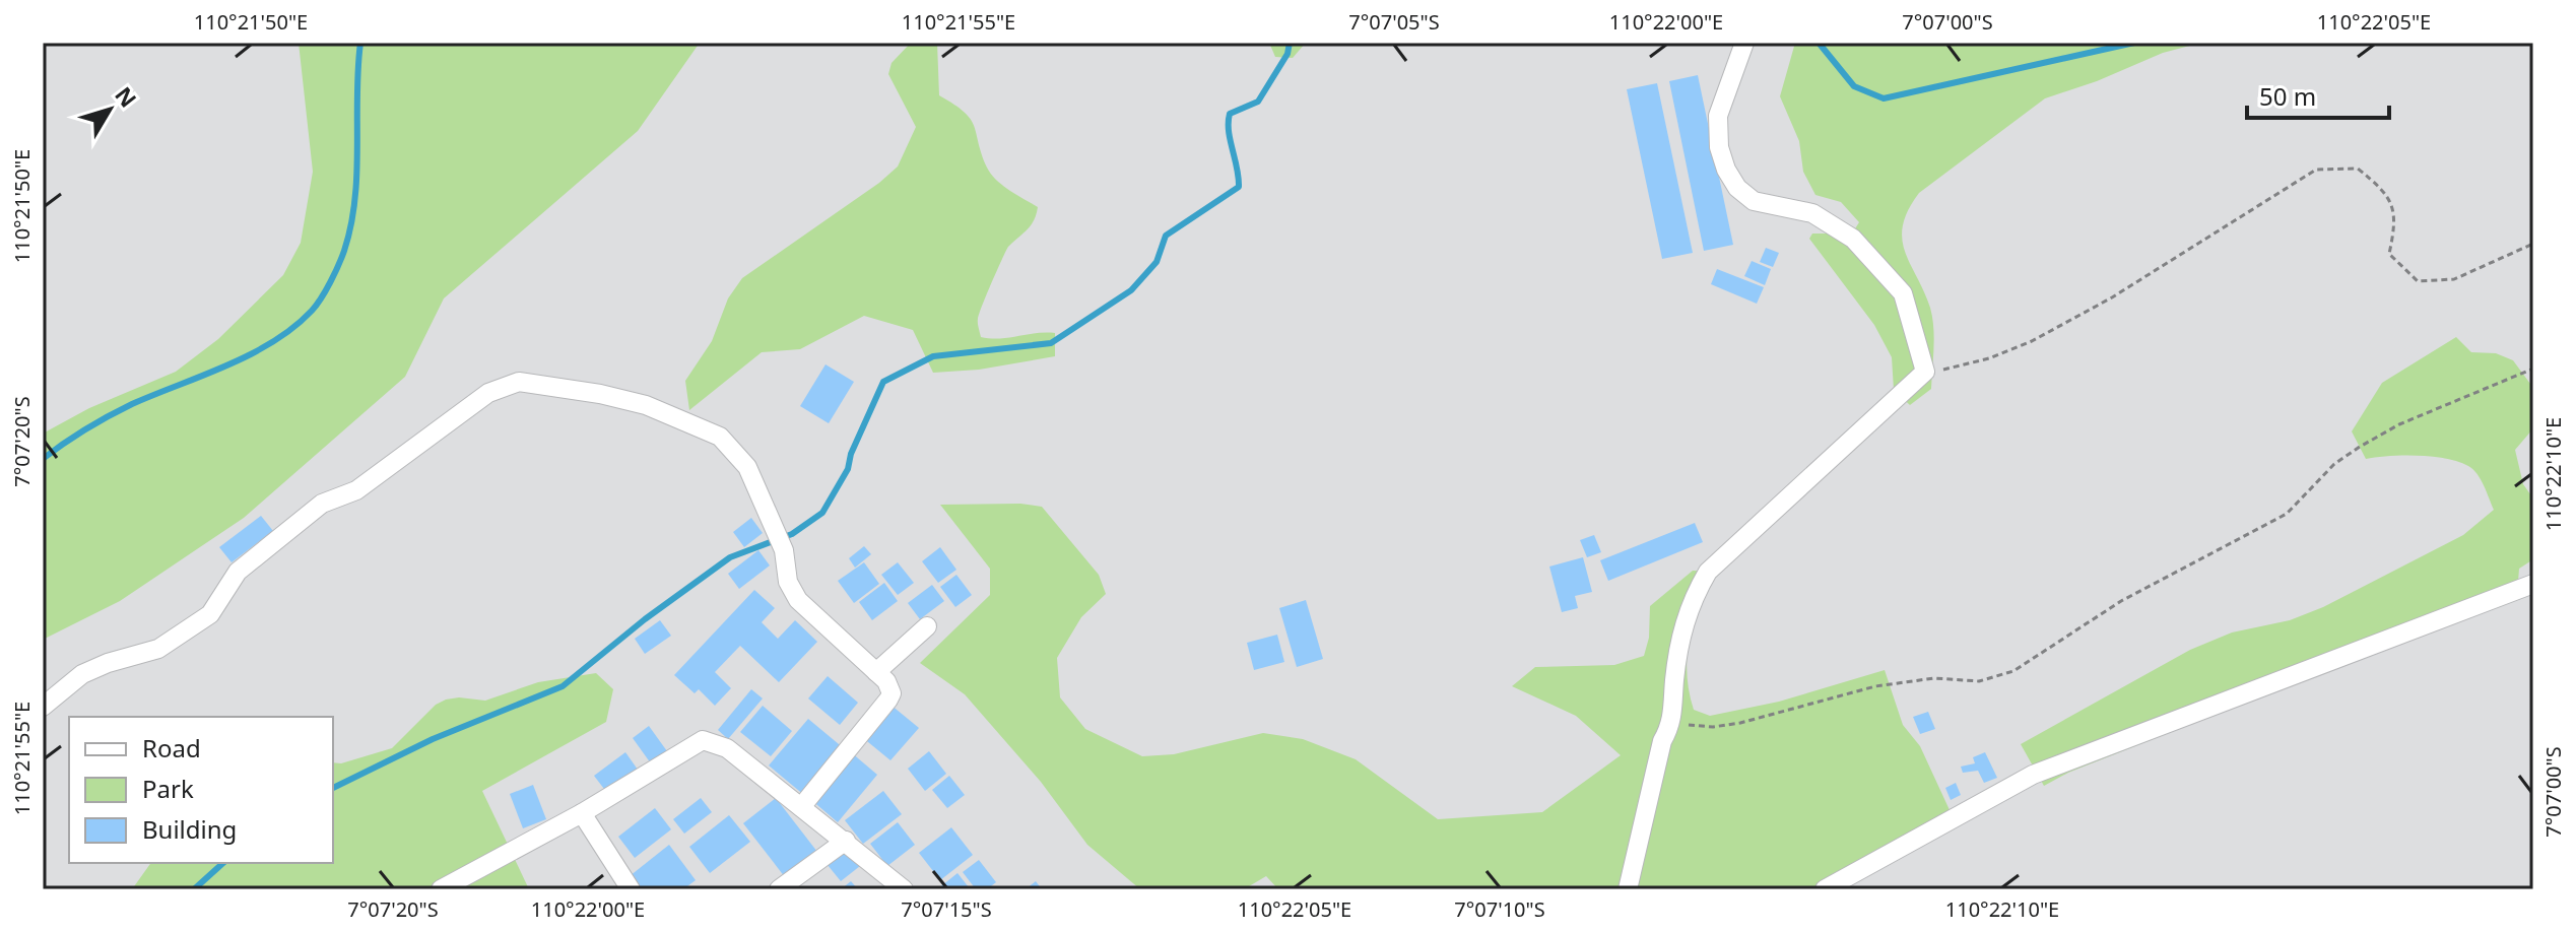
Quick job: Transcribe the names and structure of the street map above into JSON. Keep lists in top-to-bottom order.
{
  "legend": ["Road", "Park", "Building"],
  "scale_bar": "50 m",
  "north": "top right",
  "coordinates": [
    "110°21'50\"E",
    "110°21'55\"E",
    "7°07'05\"S",
    "110°22'00\"E",
    "7°07'00\"S",
    "110°22'05\"E",
    "7°07'20\"S",
    "110°22'10\"E",
    "7°07'15\"S",
    "7°07'10\"S"
  ]
}
